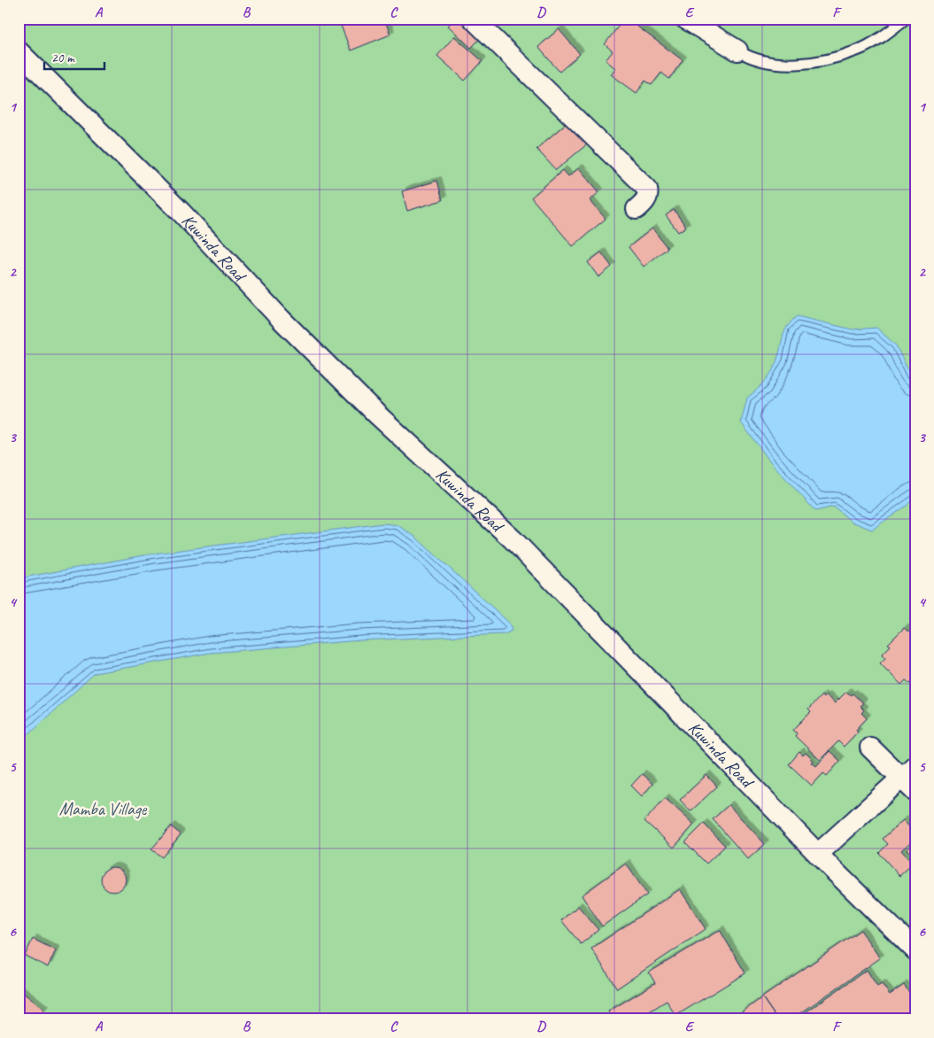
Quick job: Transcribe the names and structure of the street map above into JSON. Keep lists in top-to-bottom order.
{
  "streets": {
    "street": ["Kuwinda Road"]
  },
  "parks": ["Mamba Village"],
  "scale_bar": "20 m",
  "grid": {
    "columns": [
      "A",
      "B",
      "C",
      "D",
      "E",
      "F"
    ],
    "rows": [
      "1",
      "2",
      "3",
      "4",
      "5",
      "6"
    ]
  }
}
